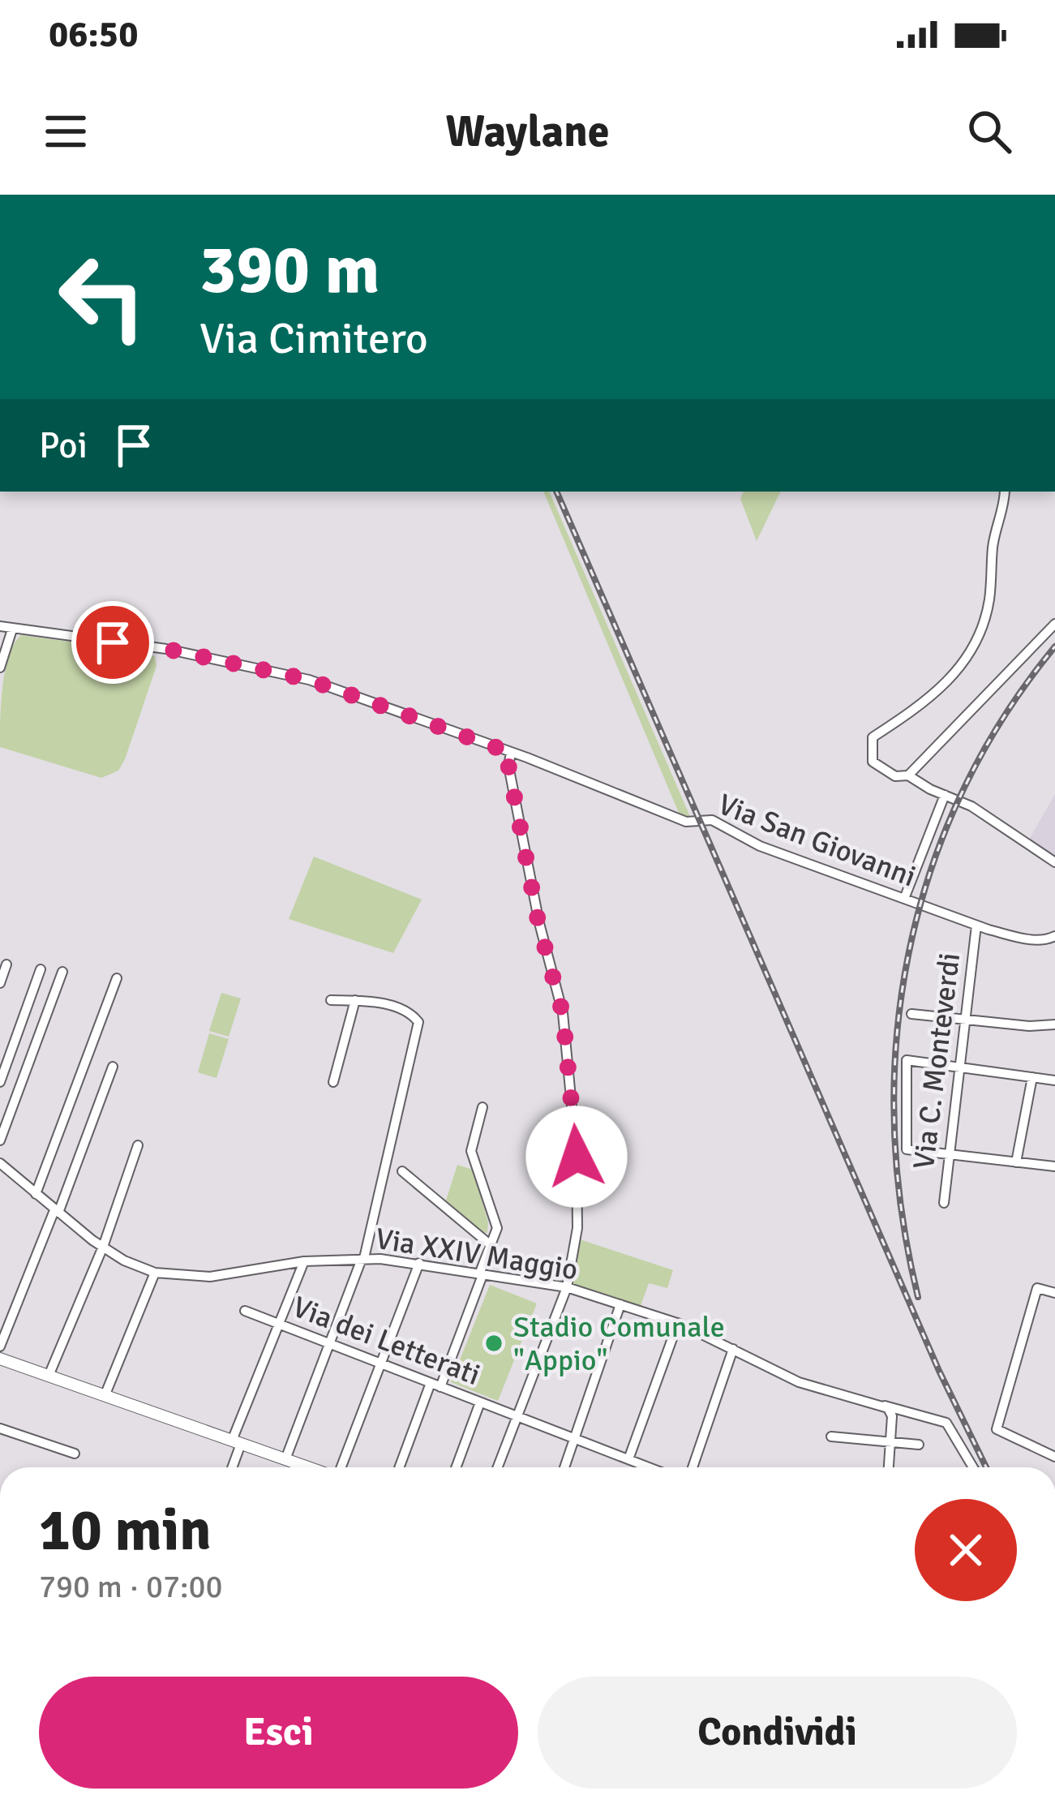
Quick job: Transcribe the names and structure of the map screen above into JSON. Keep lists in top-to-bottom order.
{
  "streets": {
    "street": [
      "Via San Giovanni",
      "Via C. Monteverdi",
      "Via XXIV Maggio",
      "Via dei Letterati"
    ]
  },
  "crossings": [
    ["Via San Giovanni", "Via C. Monteverdi"]
  ],
  "places": ["Stadio Comunale \"Appio\""],
  "page": {
    "status": "06:50",
    "header": "Waylane",
    "turn": ["390 m", "Via Cimitero"],
    "then": "Poi",
    "heading": ["10 min", "790 m · 07:00"],
    "buttons": ["Esci", "Condividi"]
  }
}
